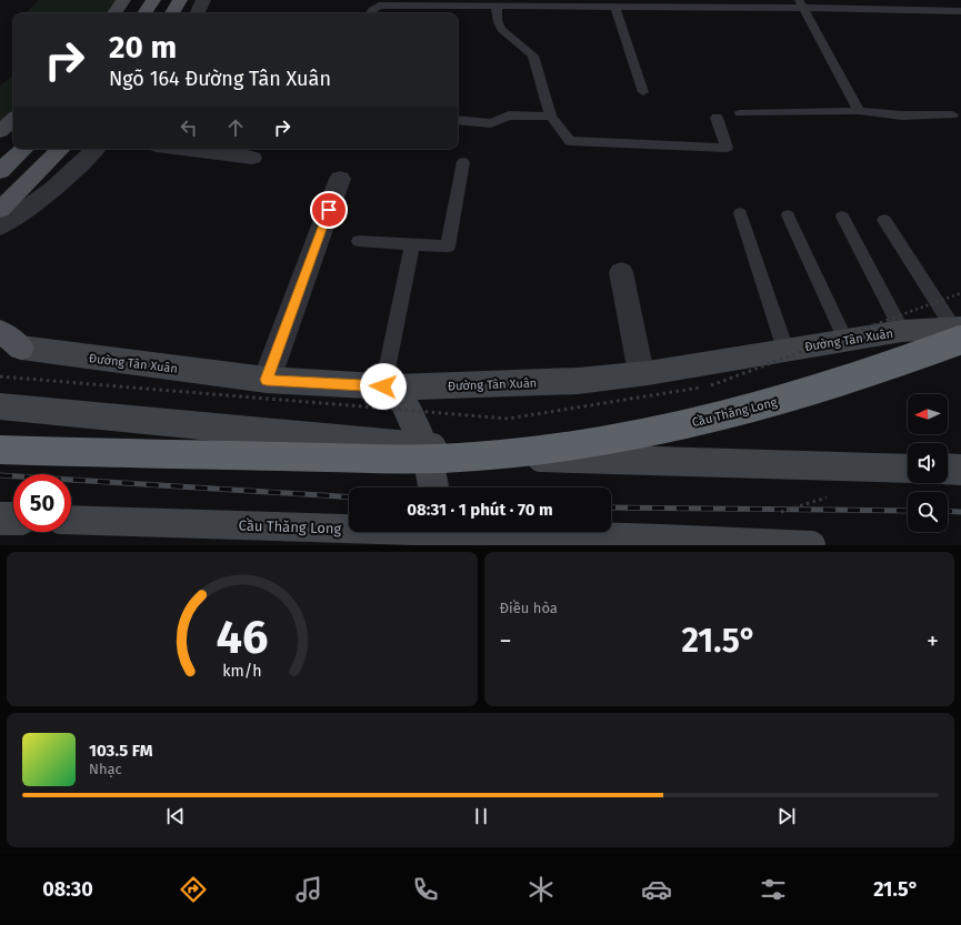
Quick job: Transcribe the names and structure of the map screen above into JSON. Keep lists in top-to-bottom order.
{
  "streets": {
    "highway": ["Cầu Thăng Long"],
    "main road": ["Đường Tân Xuân"]
  },
  "crossings": [
    ["Đường Tân Xuân", "Cầu Thăng Long"]
  ],
  "north": "left",
  "page": {
    "turn": ["20 m", "Ngõ 164 Đường Tân Xuân"],
    "limit": "50",
    "trip": "08:31 · 1 phút · 70 m",
    "tile": "Điều hòa",
    "heat": ["−", "21.5°", "+"],
    "song": ["103.5 FM", "Nhạc"],
    "tabs": ["08:30", "21.5°"],
    "gauge": ["46", "km/h"]
  }
}
